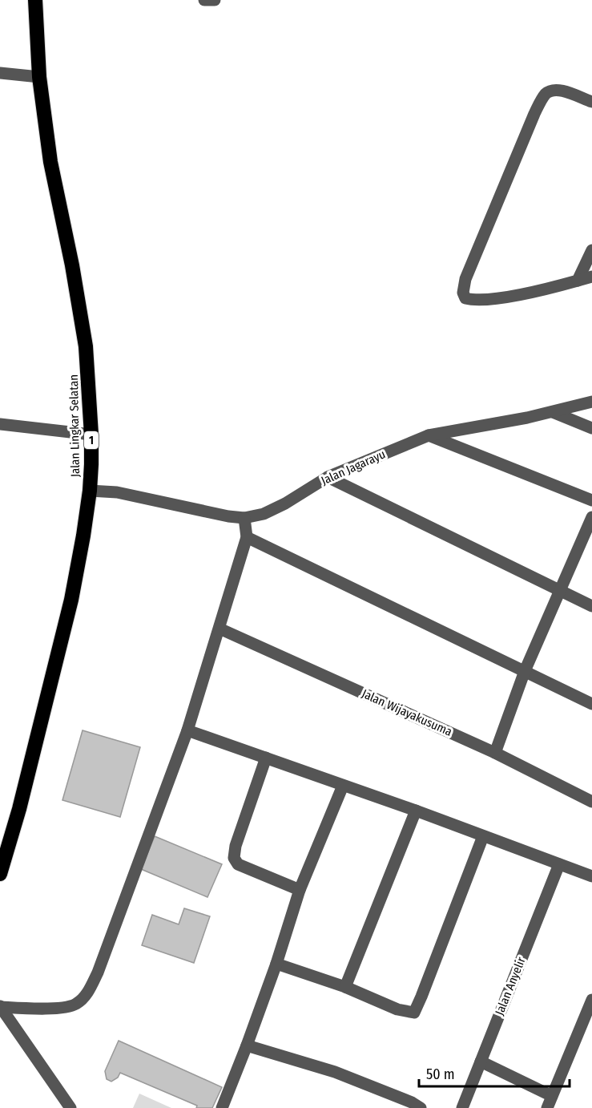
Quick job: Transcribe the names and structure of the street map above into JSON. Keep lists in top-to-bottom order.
{
  "streets": {
    "highway": ["Jalan Lingkar Selatan", "1"],
    "street": ["Jalan Jagarayu", "Jalan Wijayakusuma", "Jalan Anyelir"]
  },
  "crossings": [
    ["Jalan Lingkar Selatan", "Jalan Jagarayu"]
  ],
  "scale_bar": "50 m"
}
